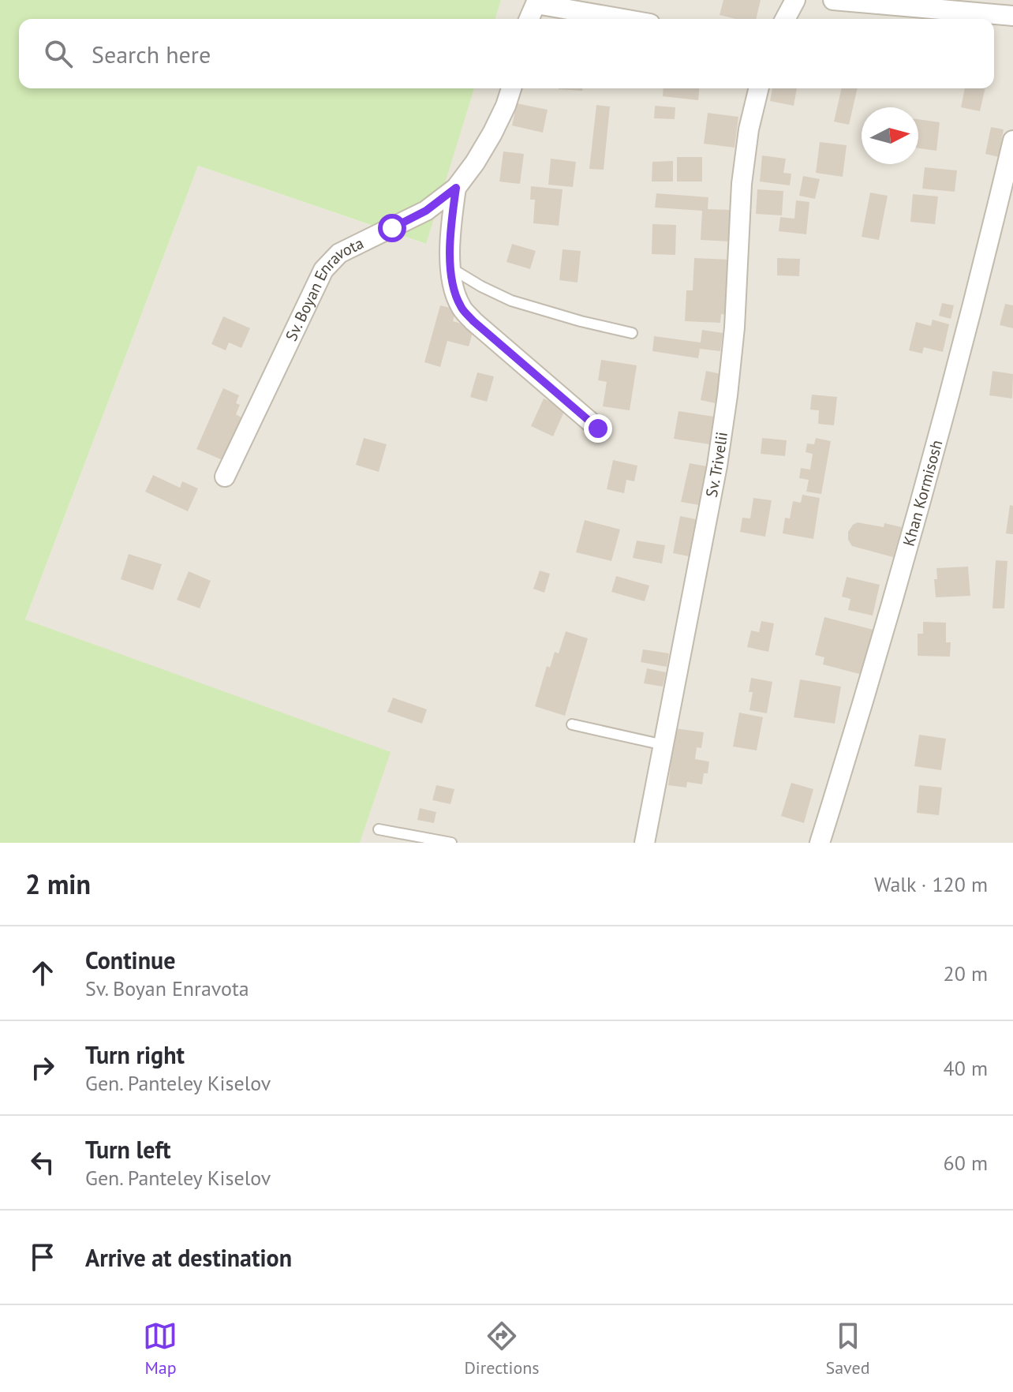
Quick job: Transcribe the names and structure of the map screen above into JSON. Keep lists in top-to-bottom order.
{
  "streets": {
    "street": ["Sv. Boyan Enravota", "Sv. Trivelii", "Khan Kormisosh"]
  },
  "north": "right",
  "page": {
    "search": "Search here",
    "heading": ["2 min", "Walk · 120 m"],
    "list": [
      ["Continue", "Sv. Boyan Enravota", "20 m"],
      ["Turn right", "Gen. Panteley Kiselov", "40 m"],
      ["Turn left", "Gen. Panteley Kiselov", "60 m"],
      "Arrive at destination"
    ],
    "nav": ["Map", "Directions", "Saved"]
  }
}
